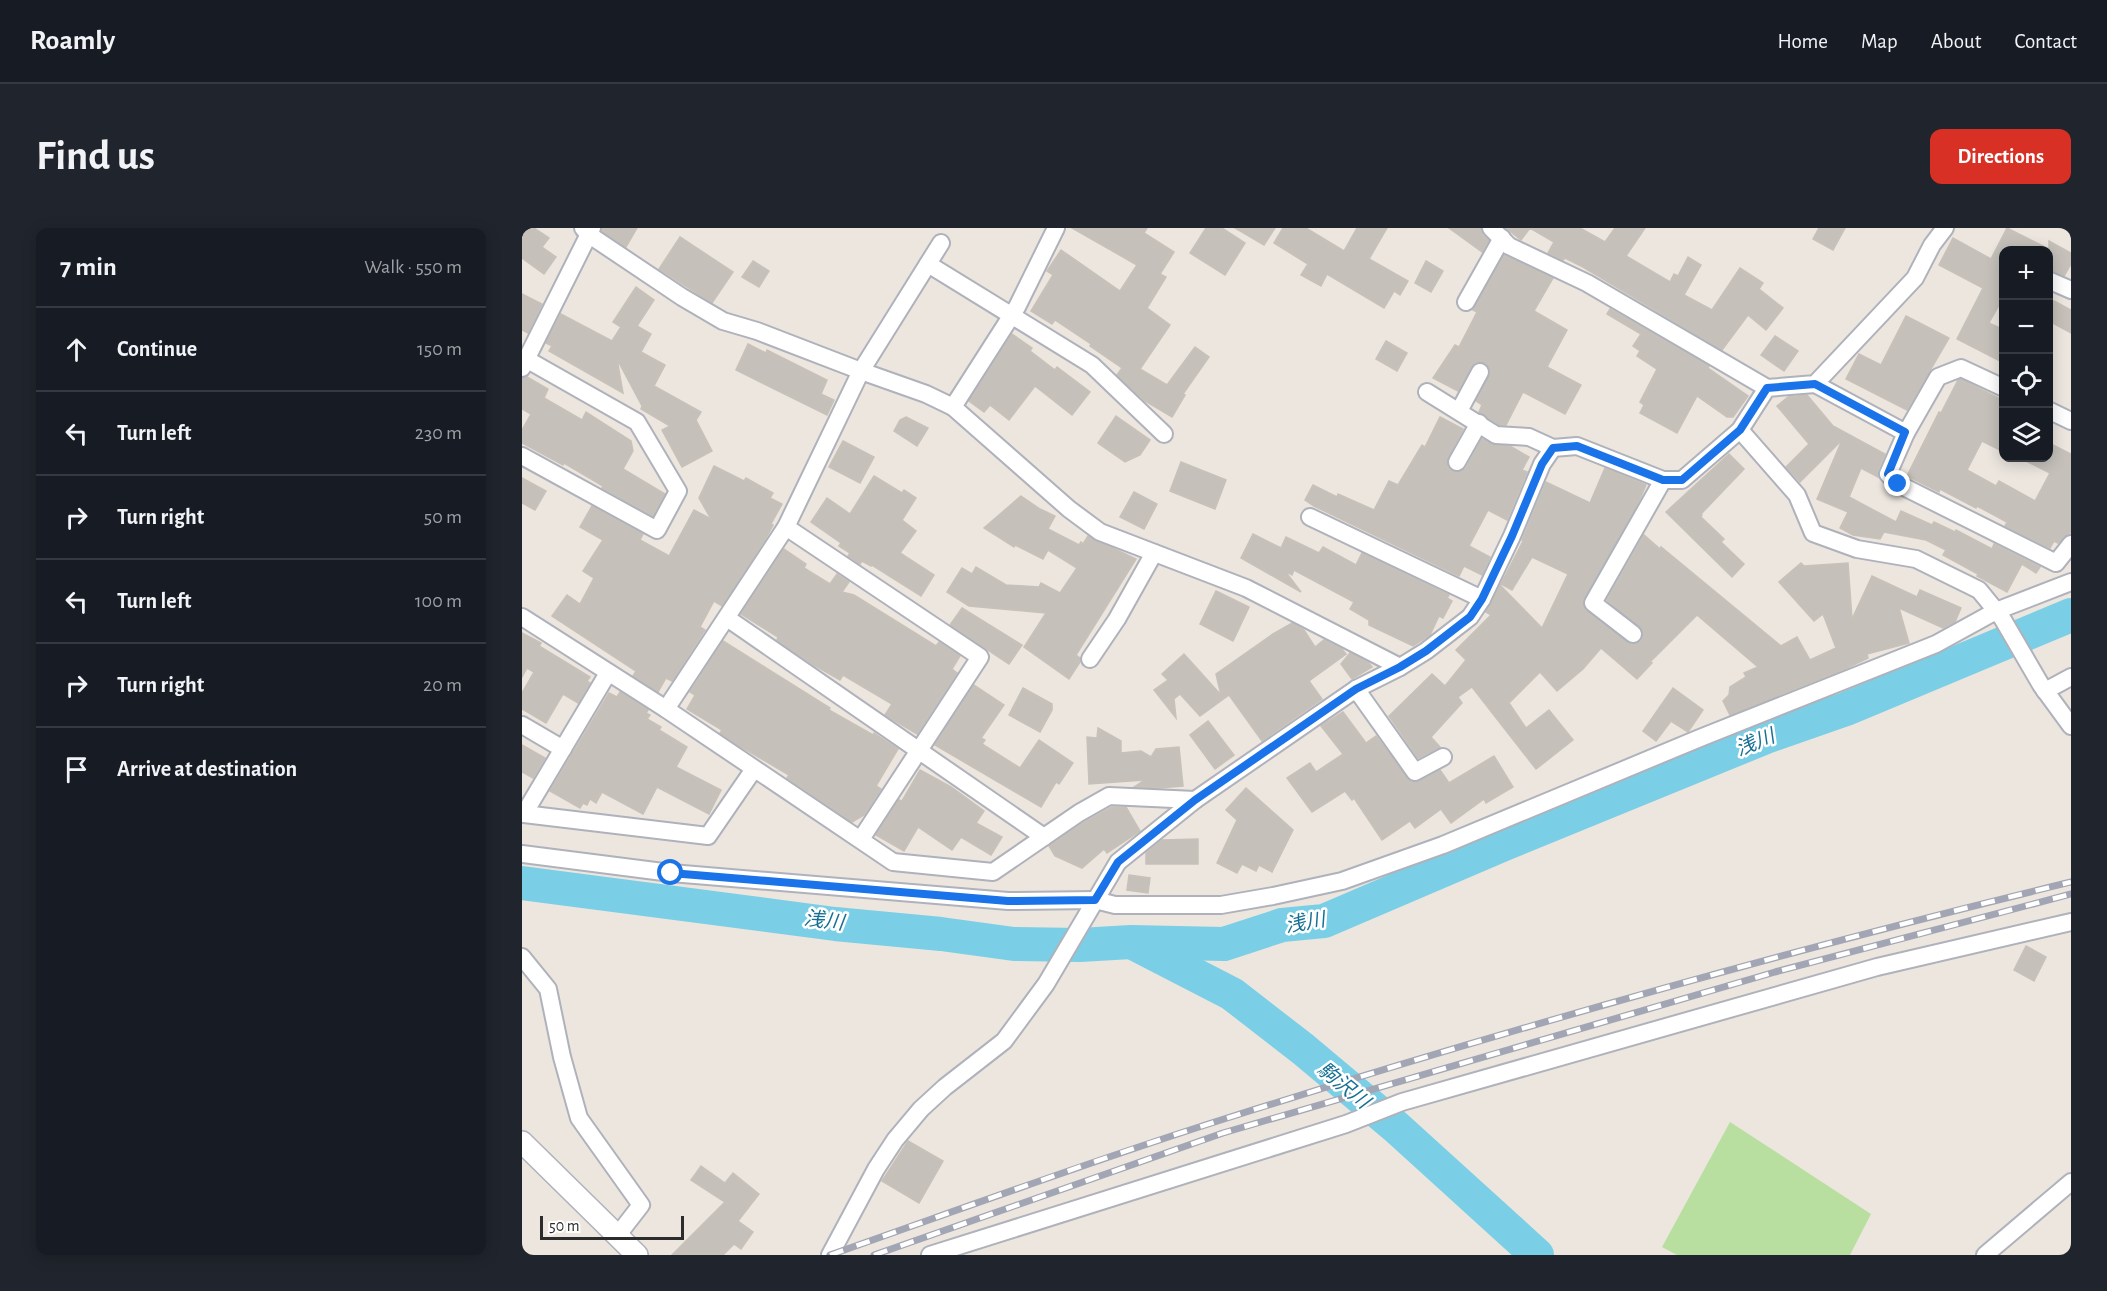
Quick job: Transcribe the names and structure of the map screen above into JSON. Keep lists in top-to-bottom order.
{
  "water": ["浅川", "駒沢川"],
  "scale_bar": "50 m",
  "page": {
    "header": "Roamly",
    "nav": [
      "Home",
      "Map",
      "About",
      "Contact"
    ],
    "buttons": "Directions",
    "title": "Find us",
    "heading": ["7 min", "Walk · 550 m"],
    "map_buttons": ["+", "−"],
    "list": [
      ["Continue", "150 m"],
      ["Turn left", "230 m"],
      ["Turn right", "50 m"],
      ["Turn left", "100 m"],
      ["Turn right", "20 m"],
      "Arrive at destination"
    ],
    "scale": "50 m"
  }
}
